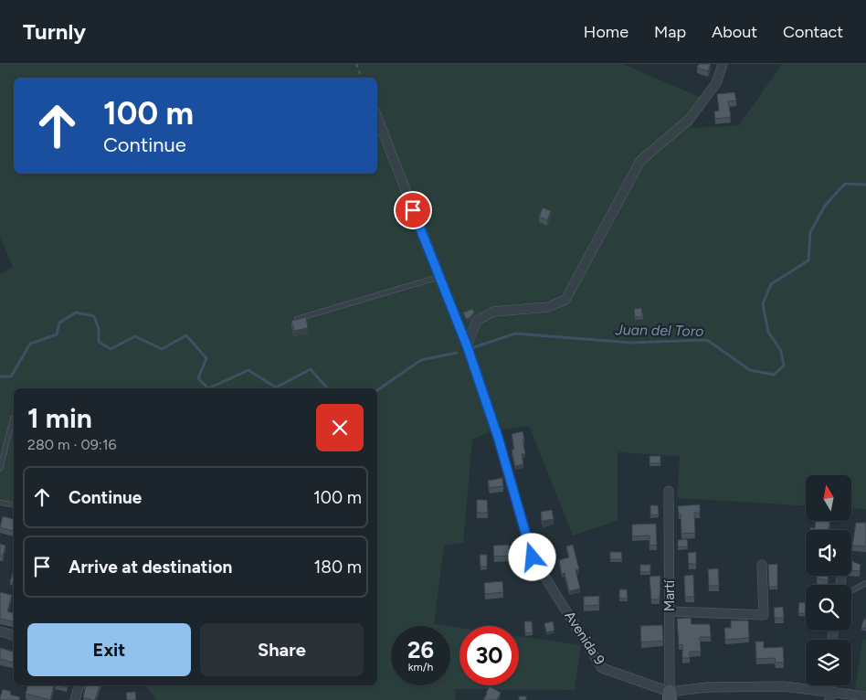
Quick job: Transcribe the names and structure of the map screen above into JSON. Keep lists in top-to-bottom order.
{
  "streets": {
    "street": ["Martí", "Avenida 9"]
  },
  "crossings": [
    ["Martí", "Avenida 9"]
  ],
  "water": ["Juan del Toro"],
  "north": "top",
  "page": {
    "header": "Turnly",
    "nav": [
      "Home",
      "Map",
      "About",
      "Contact"
    ],
    "turn": ["100 m", "Continue"],
    "heading": ["1 min", "280 m · 09:16"],
    "list": [
      {
        "name": "Continue",
        "value": "100 m"
      },
      {
        "name": "Arrive at destination",
        "value": "180 m"
      }
    ],
    "buttons": ["Exit", "Share"],
    "speed": "26 km/h",
    "limit": "30"
  }
}
